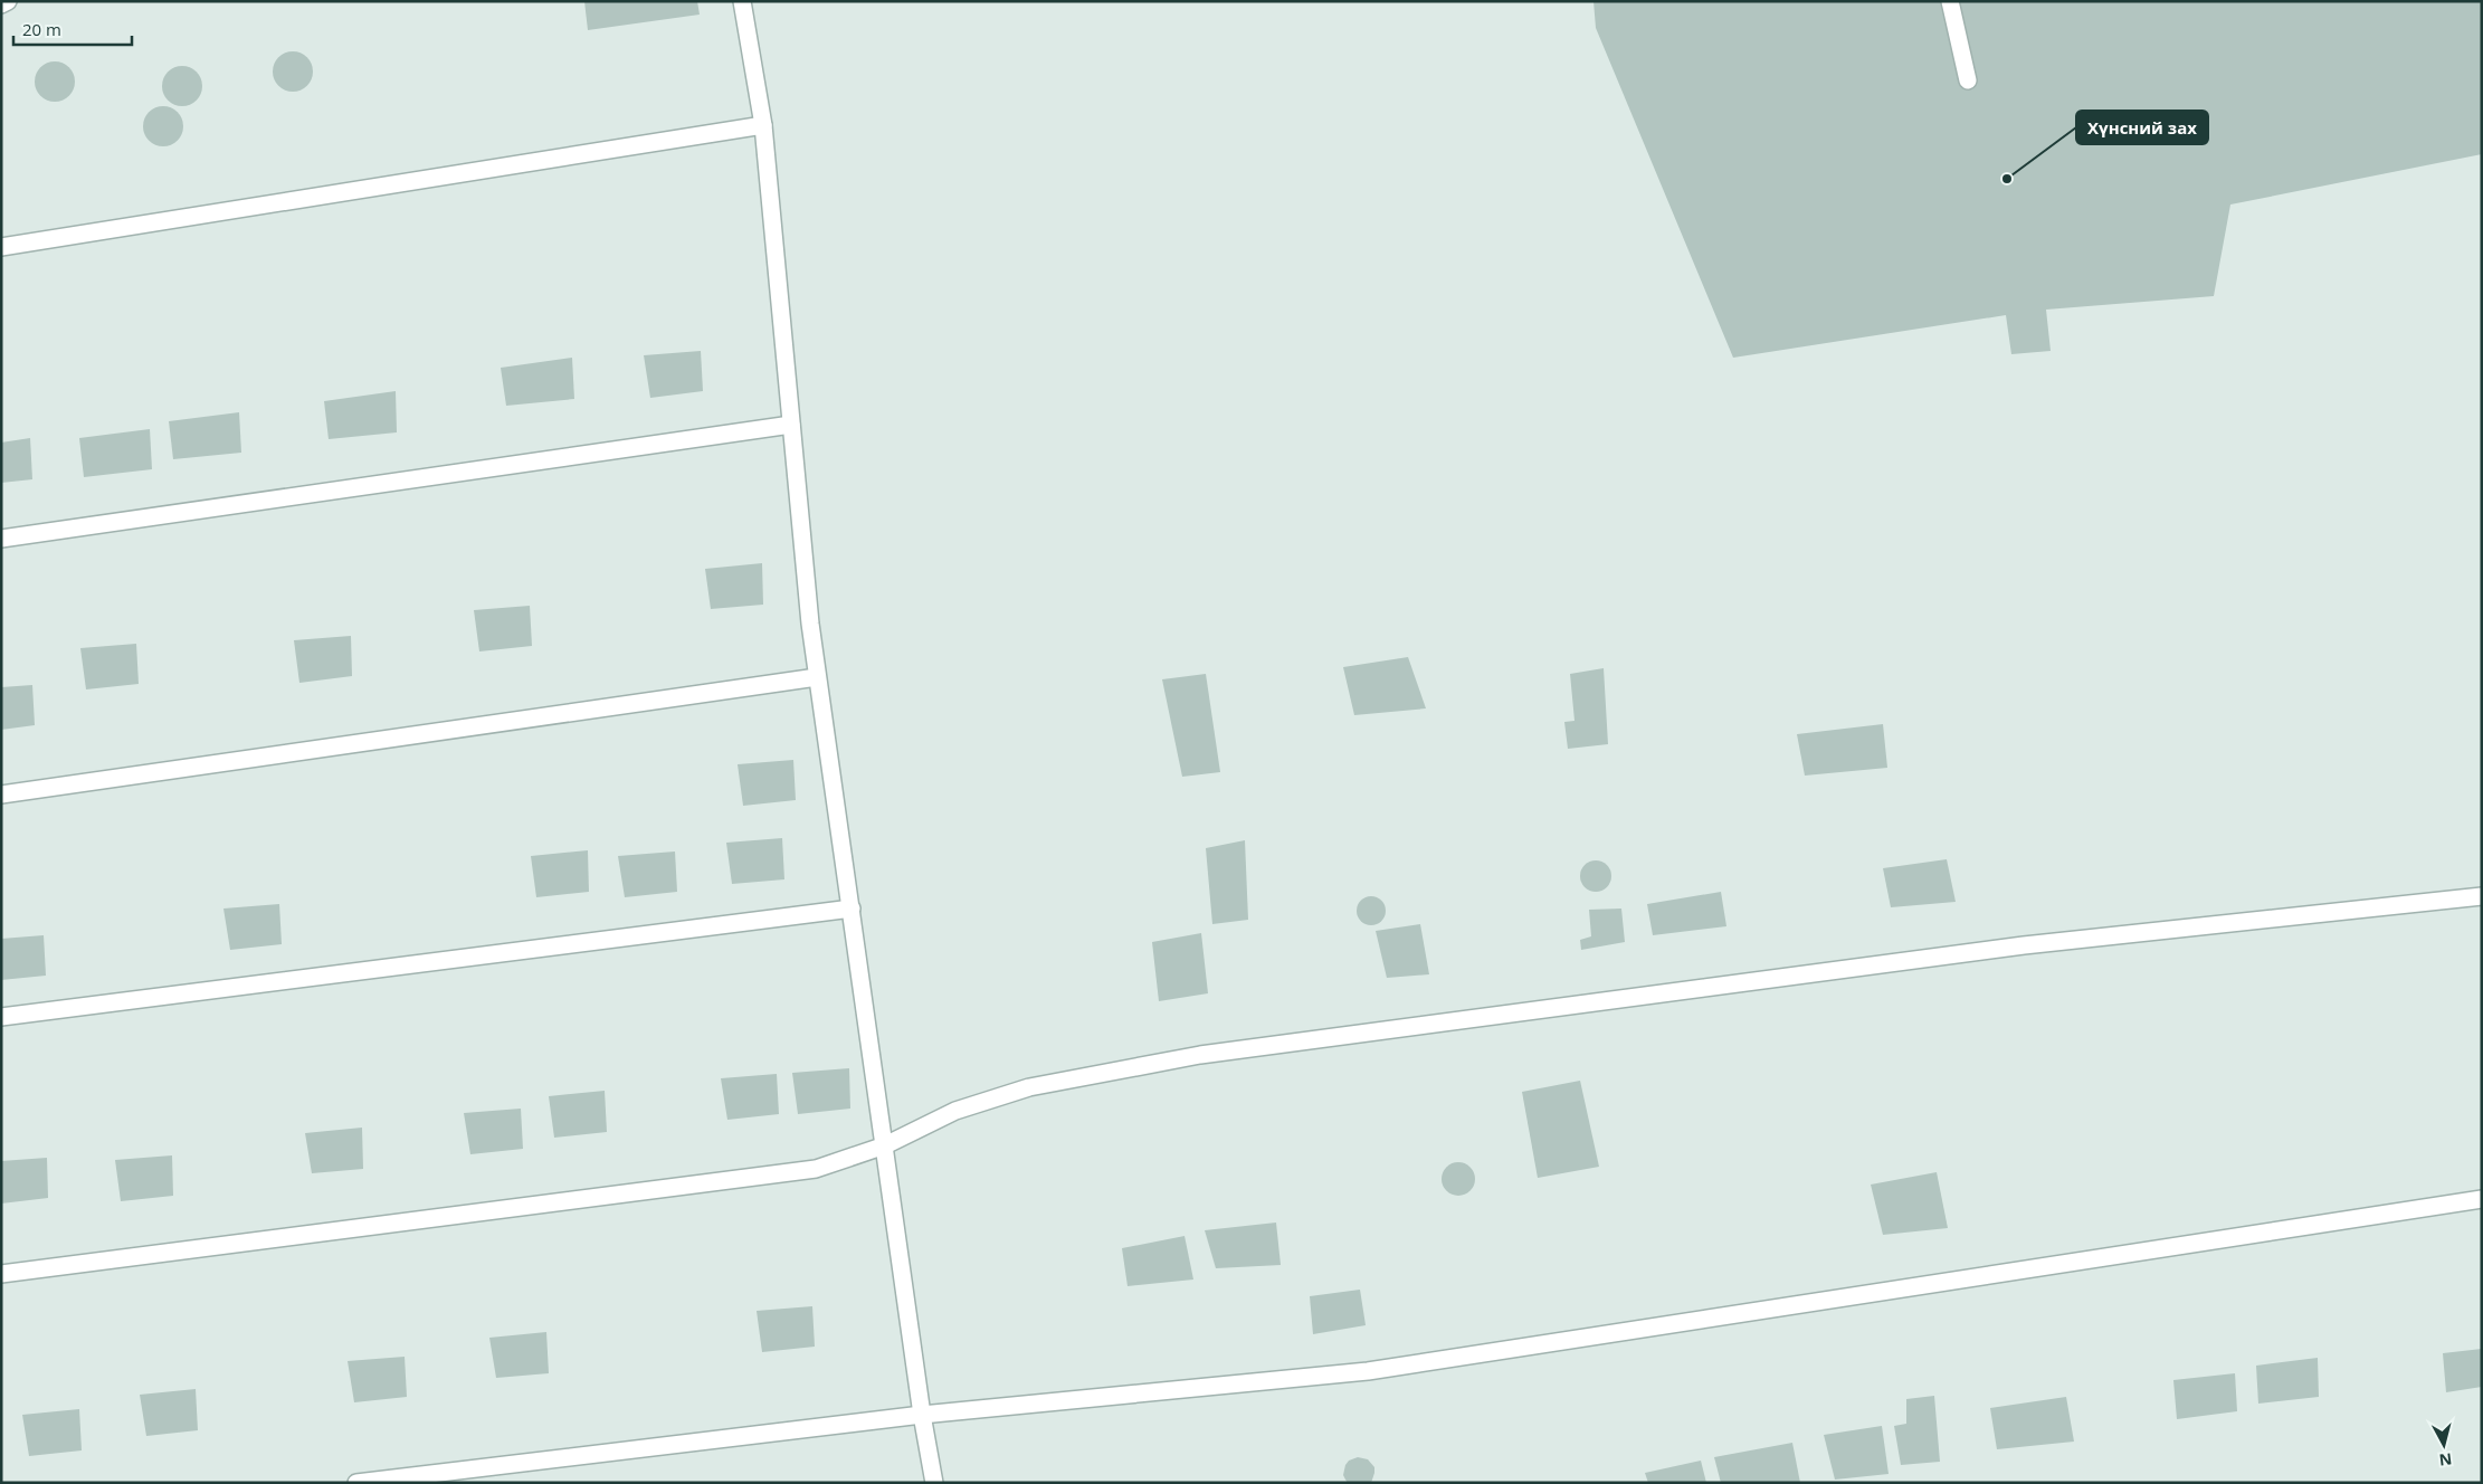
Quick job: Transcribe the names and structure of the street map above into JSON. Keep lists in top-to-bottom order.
{
  "places": ["Хүнсний зах"],
  "scale_bar": "20 m",
  "north": "bottom"
}
